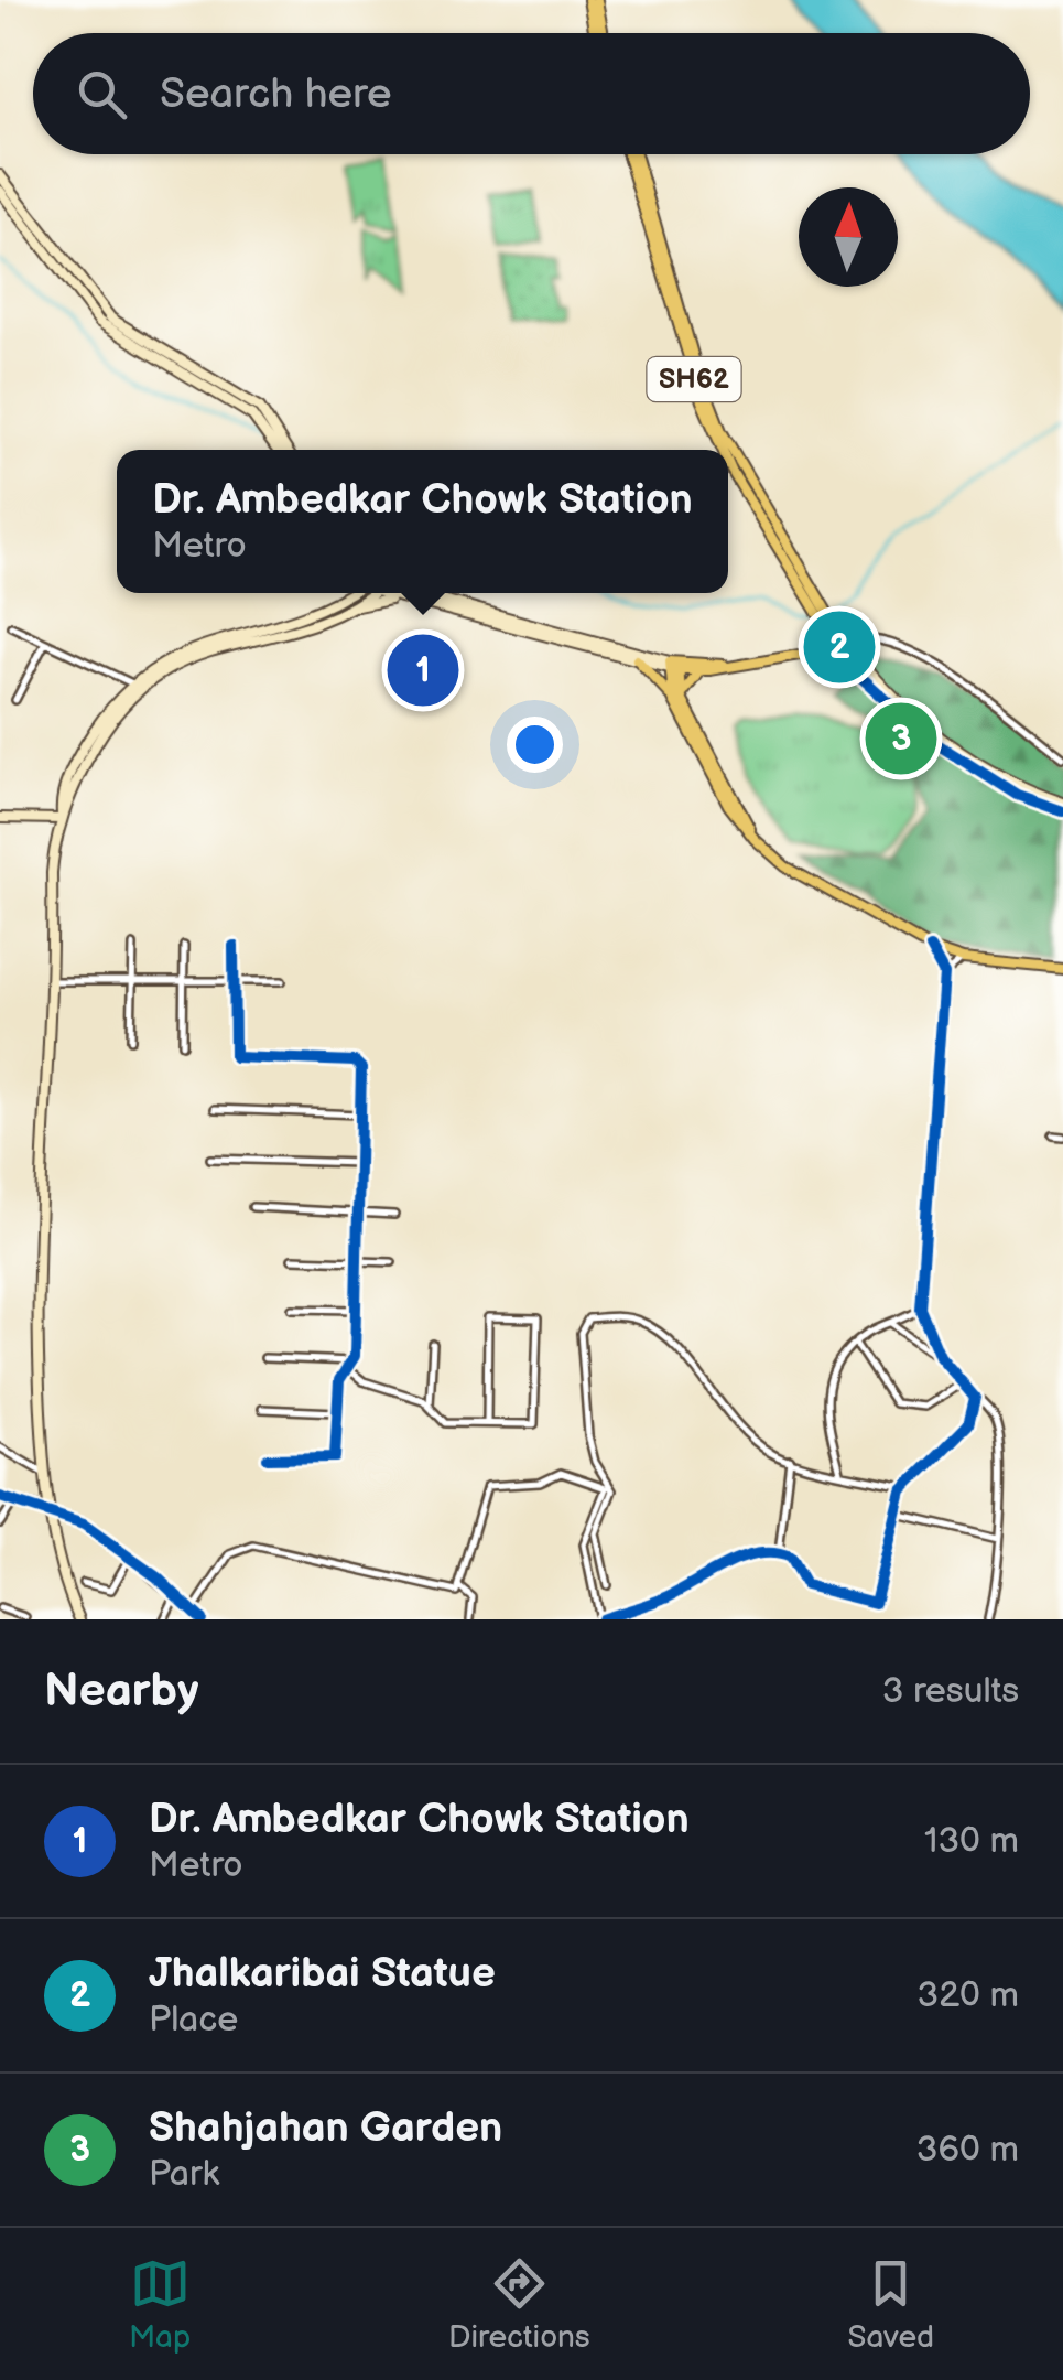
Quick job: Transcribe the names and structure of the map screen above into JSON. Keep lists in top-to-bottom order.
{
  "streets": {
    "main road": ["SH62"]
  },
  "north": "top",
  "page": {
    "search": "Search here",
    "popup": ["Dr. Ambedkar Chowk Station", "Metro"],
    "pins": ["2", "1", "3"],
    "heading": ["Nearby", "3 results"],
    "list": [
      {
        "mark": "1",
        "name": "Dr. Ambedkar Chowk Station",
        "note": "Metro",
        "value": "130 m"
      },
      {
        "mark": "2",
        "name": "Jhalkaribai Statue",
        "note": "Place",
        "value": "320 m"
      },
      {
        "mark": "3",
        "name": "Shahjahan Garden",
        "note": "Park",
        "value": "360 m"
      }
    ],
    "nav": ["Map", "Directions", "Saved"]
  }
}
